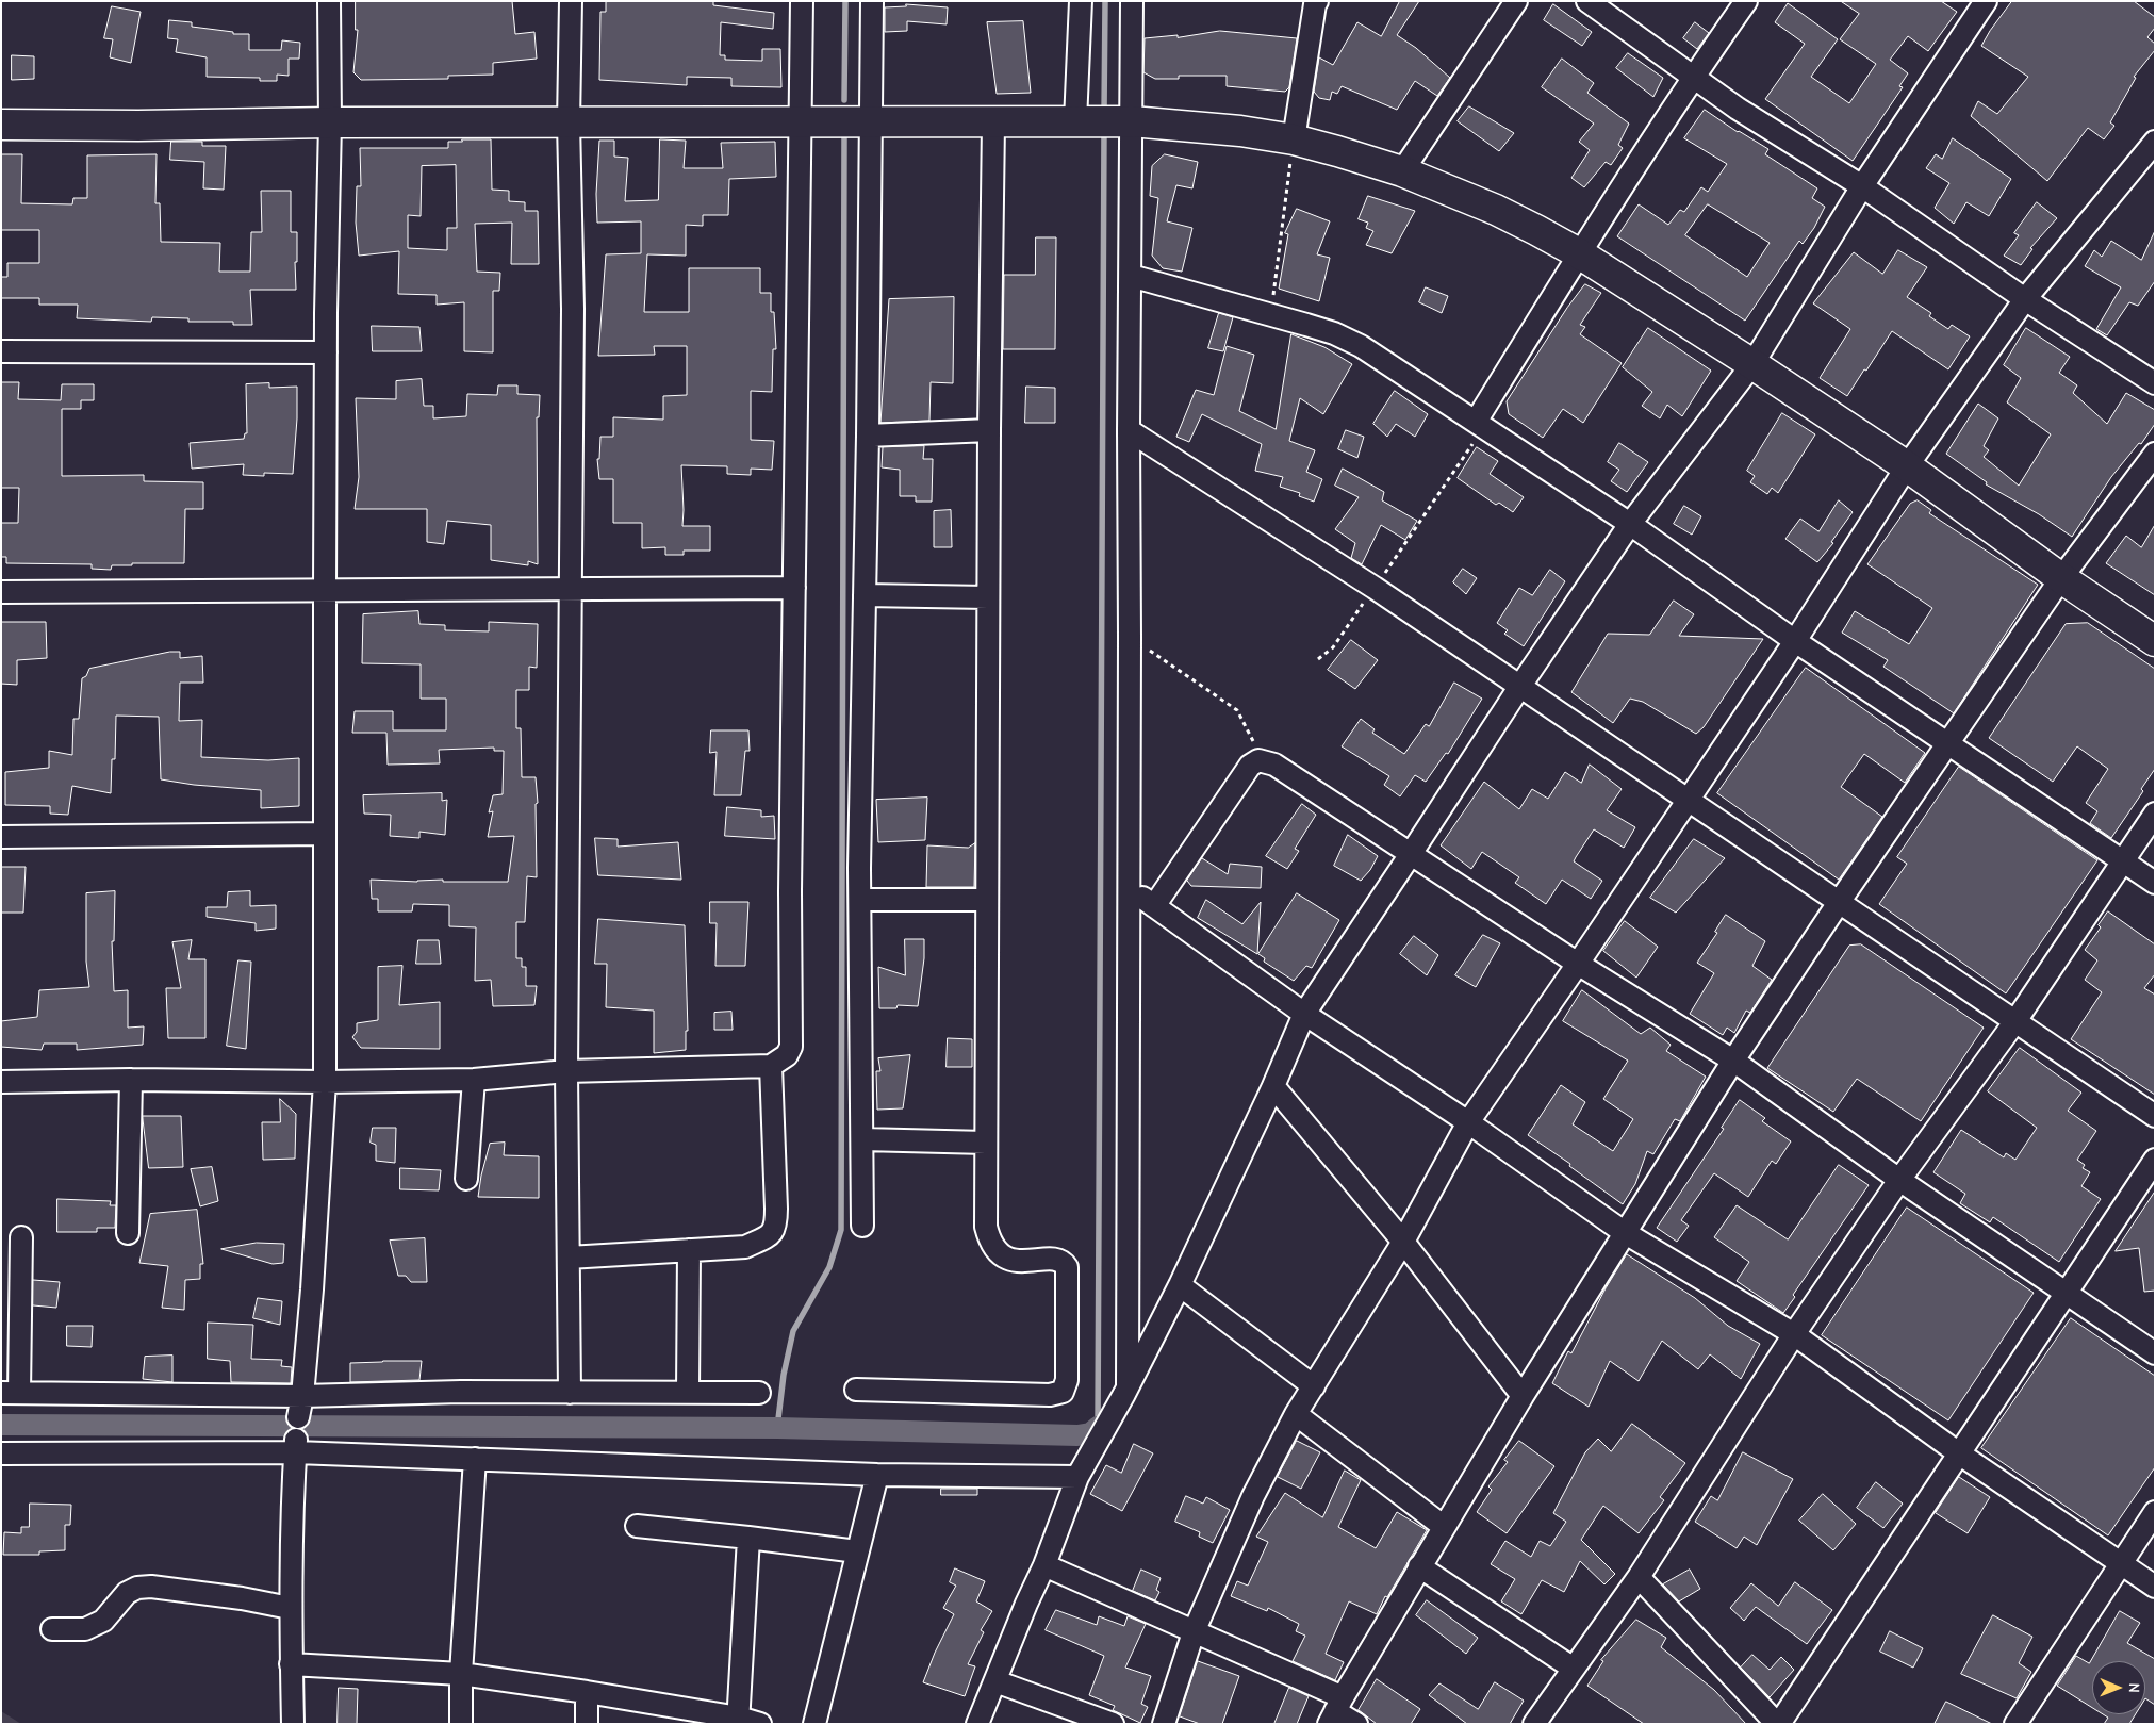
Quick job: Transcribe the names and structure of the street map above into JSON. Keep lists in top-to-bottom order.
{
  "north": "right"
}
